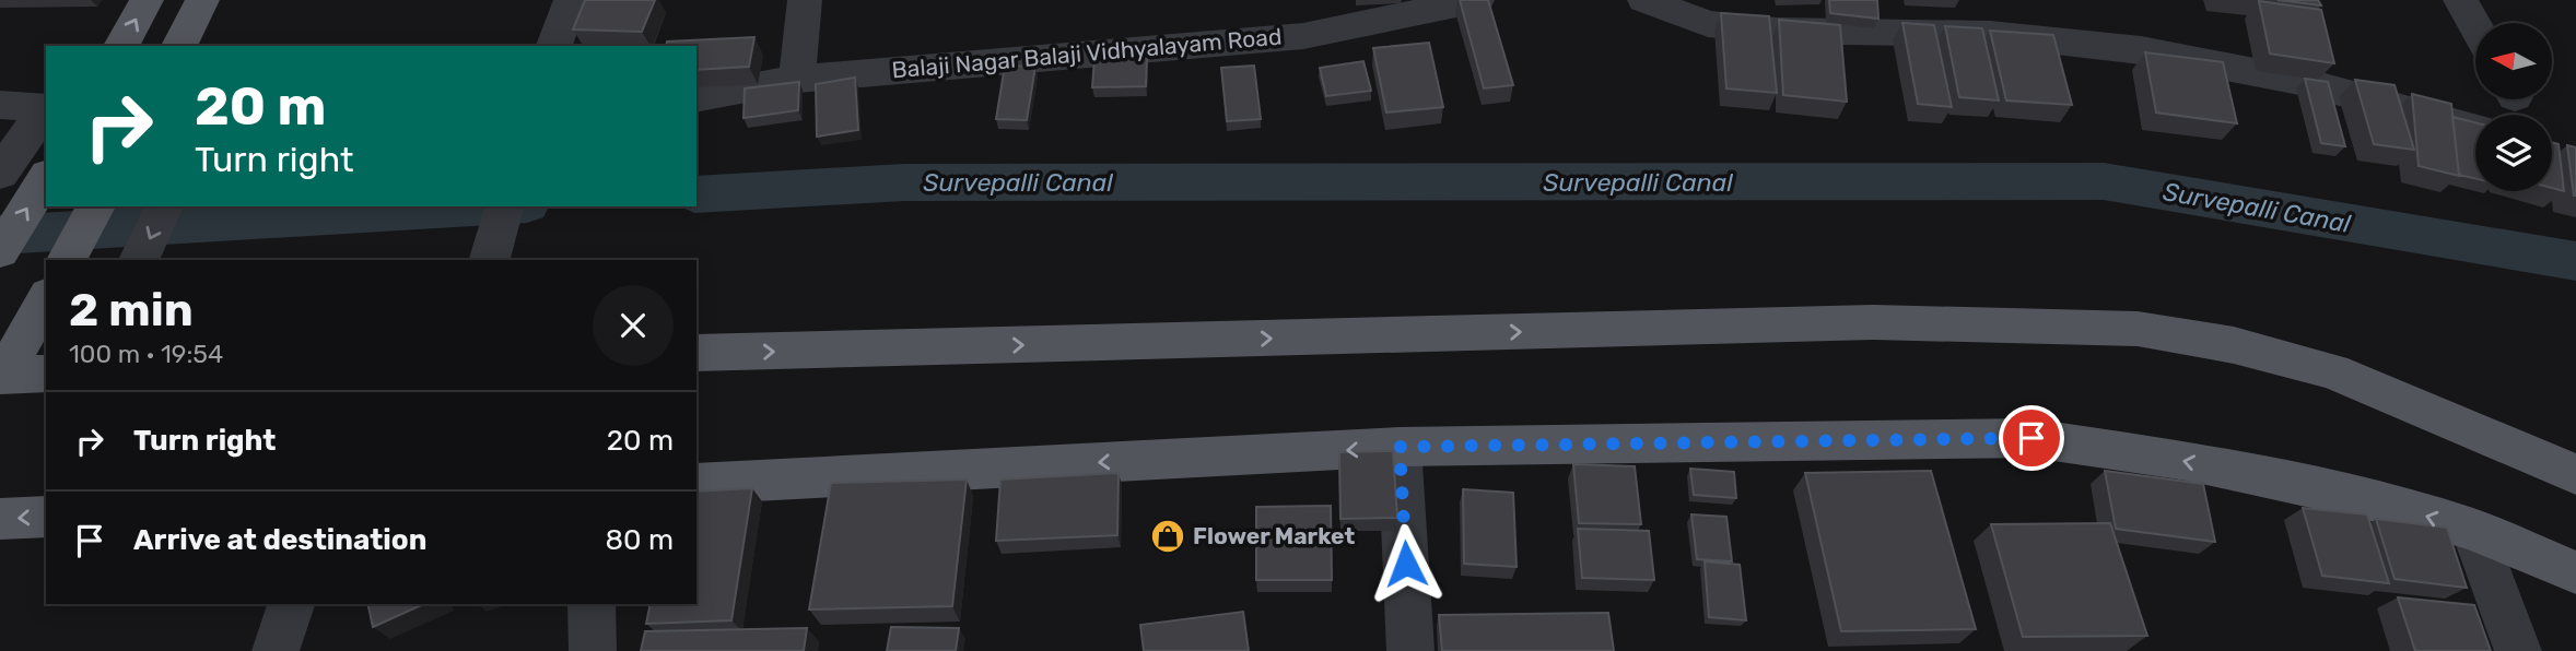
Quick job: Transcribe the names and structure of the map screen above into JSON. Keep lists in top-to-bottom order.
{
  "streets": {
    "street": ["Balaji Nagar Balaji Vidhyalayam Road"]
  },
  "water": ["Survepalli Canal"],
  "places": {
    "shop": ["Flower Market"]
  },
  "north": "left",
  "page": {
    "turn": ["20 m", "Turn right"],
    "heading": ["2 min", "100 m · 19:54"],
    "list": [
      {
        "name": "Turn right",
        "value": "20 m"
      },
      {
        "name": "Arrive at destination",
        "value": "80 m"
      }
    ]
  }
}
